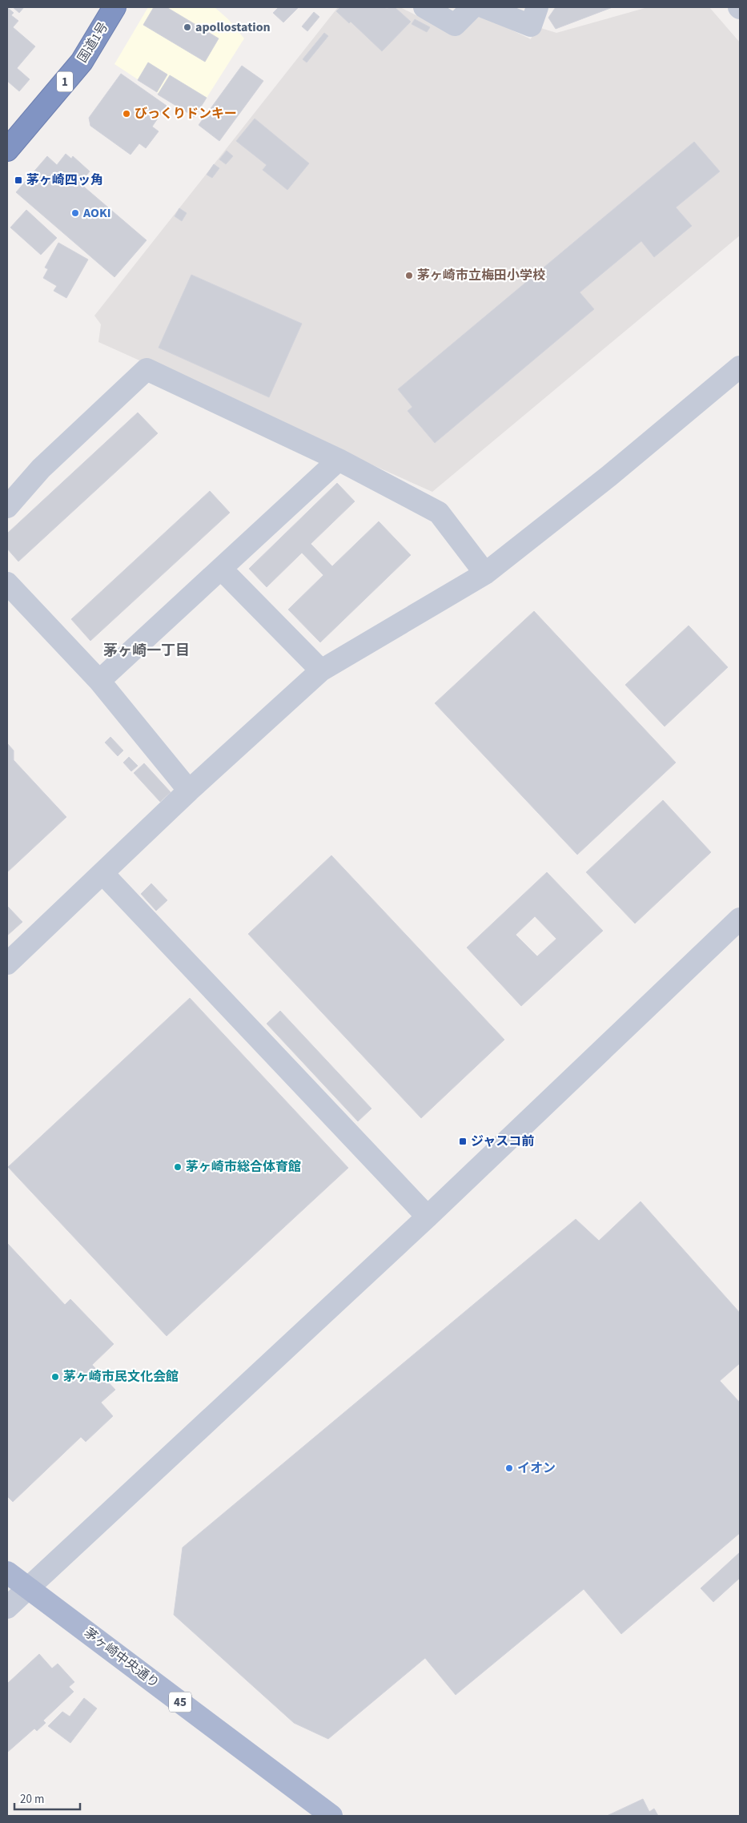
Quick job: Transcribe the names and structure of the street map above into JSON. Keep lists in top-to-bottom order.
{
  "streets": {
    "highway": ["国道1号", "1"],
    "main road": ["茅ヶ崎中央通り", "45"]
  },
  "districts": ["茅ヶ崎一丁目"],
  "places": {
    "other": [
      "apollostation",
      "びっくりドンキー",
      "AOKI",
      "茅ヶ崎市立梅田小学校",
      "茅ヶ崎市総合体育館",
      "茅ヶ崎市民文化会館",
      "イオン"
    ],
    "transit": ["茅ヶ崎四ッ角", "ジャスコ前"]
  },
  "scale_bar": "20 m"
}
